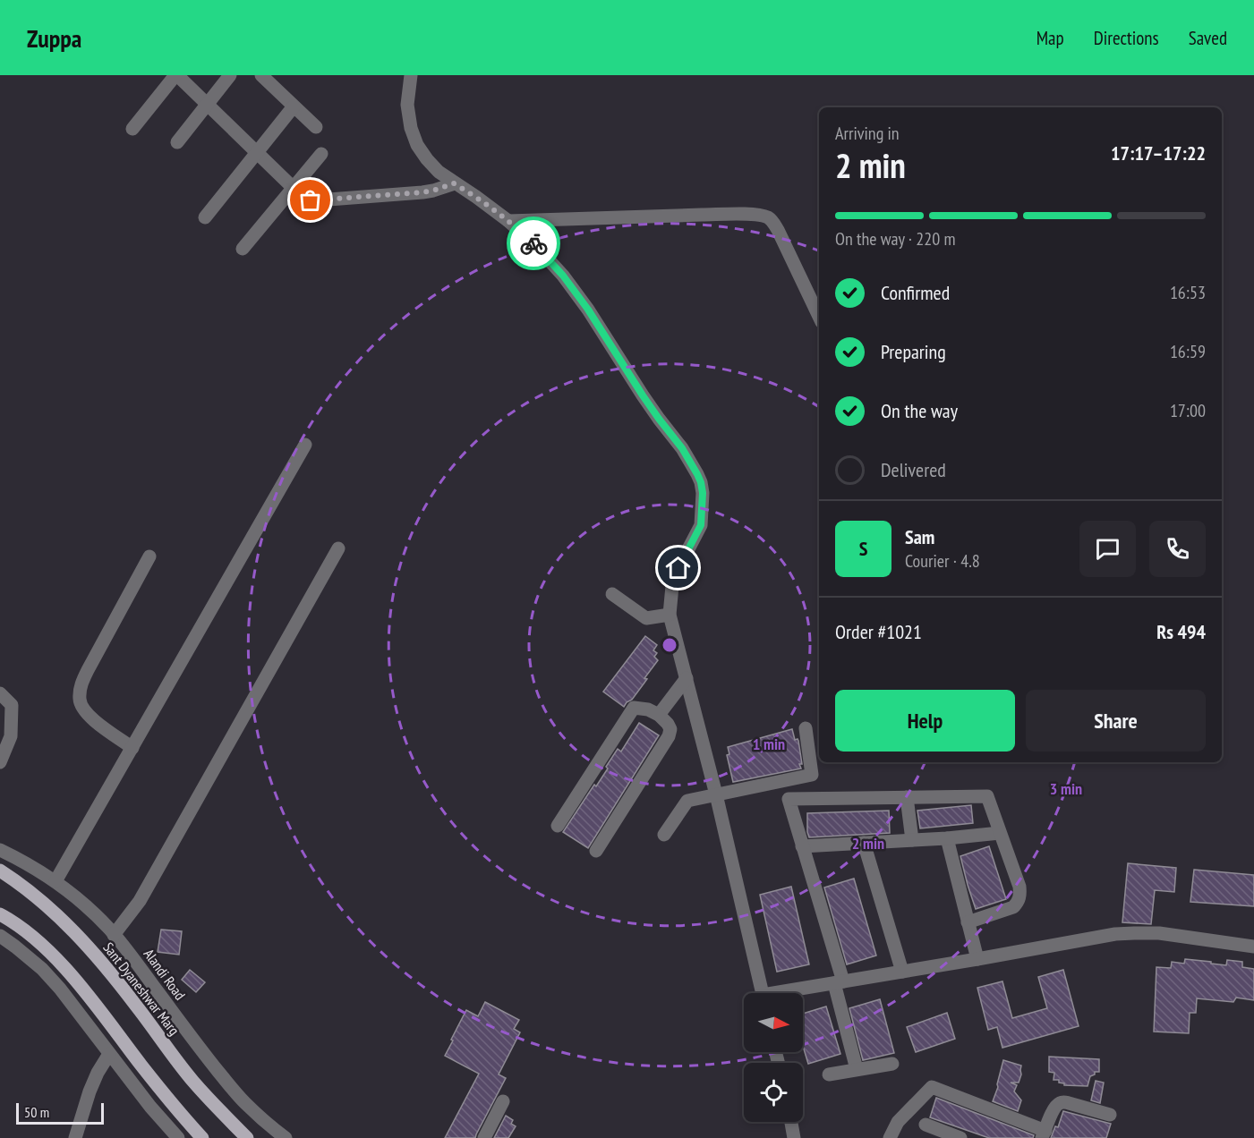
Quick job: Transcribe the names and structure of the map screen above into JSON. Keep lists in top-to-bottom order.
{
  "streets": {
    "main road": ["Sant Dyaneshwar Marg"],
    "street": ["Alandi Road"]
  },
  "scale_bar": "50 m",
  "north": "right",
  "page": {
    "header": "Zuppa",
    "nav": ["Map", "Directions", "Saved"],
    "heading": ["2 min", "Arriving in", "17:17–17:22"],
    "panel": [
      "Sam",
      "Courier · 4.8",
      "Order #1021",
      "Rs 494"
    ],
    "bar": "On the way · 220 m",
    "list": [
      ["Confirmed", "16:53"],
      ["Preparing", "16:59"],
      ["On the way", "17:00"],
      "Delivered"
    ],
    "round": "S",
    "buttons": ["Help", "Share"],
    "scale": "50 m"
  },
  "rings": ["1 min", "3 min", "2 min"]
}
